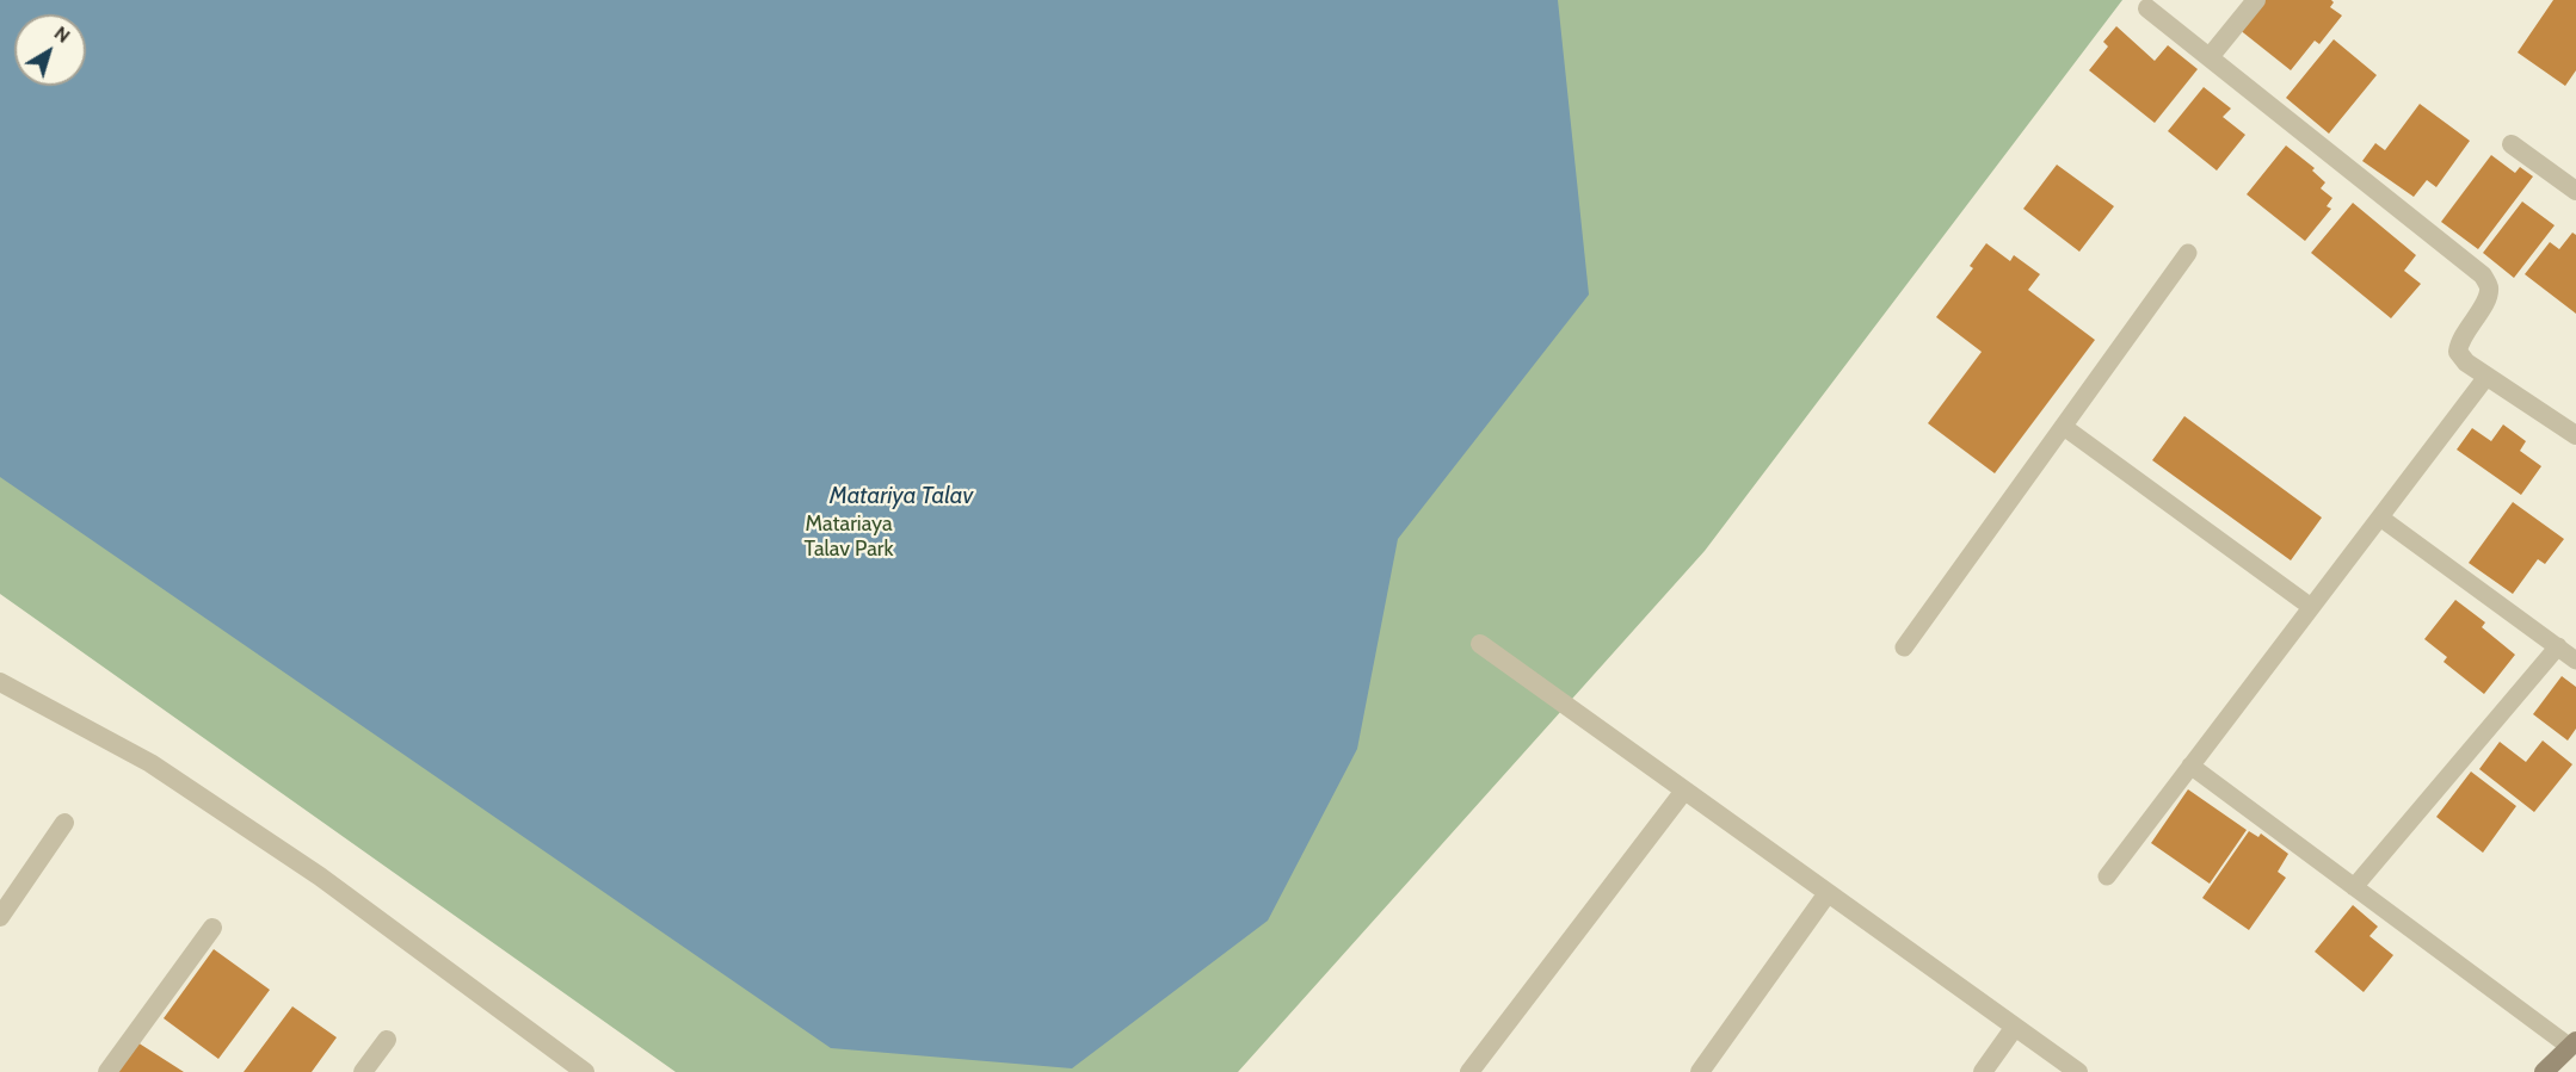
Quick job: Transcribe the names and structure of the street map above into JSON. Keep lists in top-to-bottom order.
{
  "water": ["Matariya Talav"],
  "parks": ["Matariaya Talav Park"],
  "north": "top right"
}
